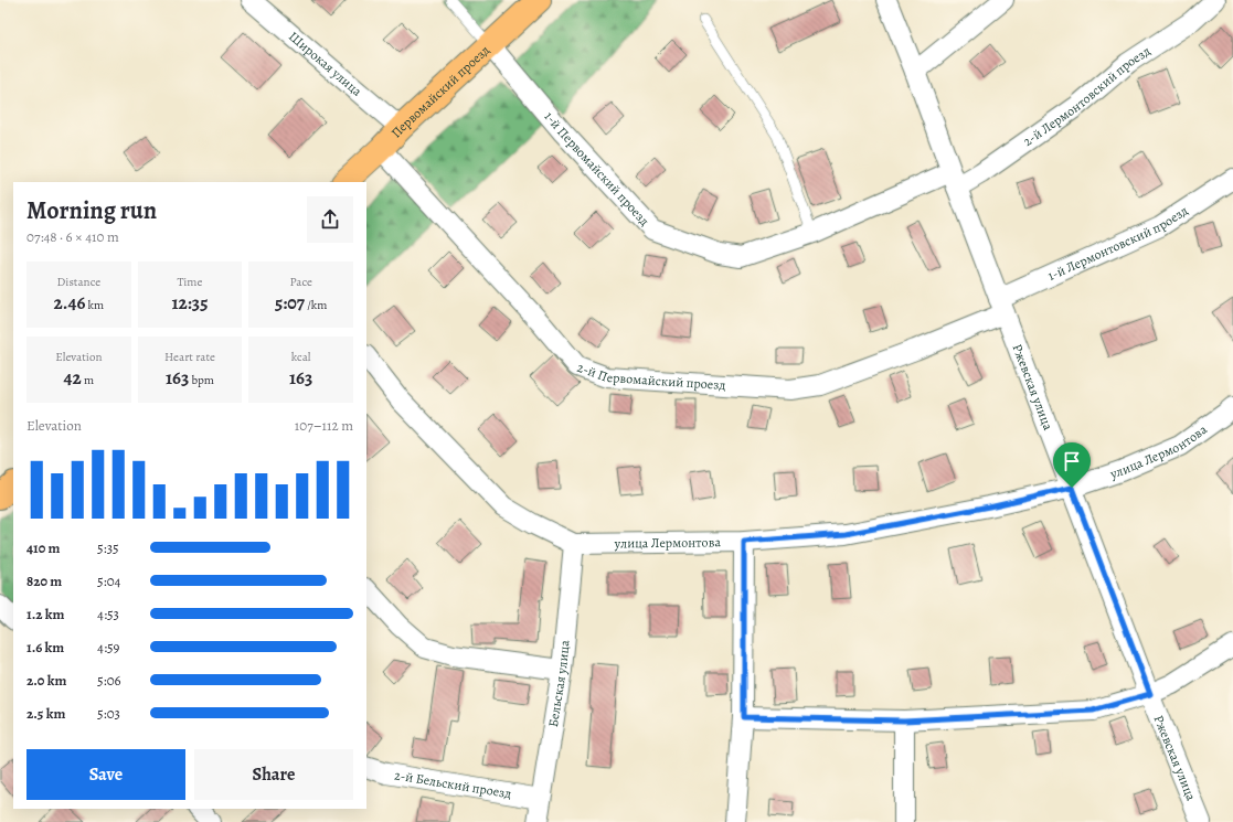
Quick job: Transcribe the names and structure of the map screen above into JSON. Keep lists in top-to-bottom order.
{
  "streets": {
    "main road": ["Первомайский проезд"],
    "street": [
      "Широкая улица",
      "2-й Лермонтовский проезд",
      "1-й Первомайский проезд",
      "1-й Лермонтовский проезд",
      "2-й Первомайский проезд",
      "Ржевская улица",
      "улица Лермонтова",
      "Бельская улица",
      "2-й Бельский проезд"
    ]
  },
  "crossings": [
    ["Широкая улица", "Первомайский проезд"],
    ["Первомайский проезд", "1-й Первомайский проезд"],
    ["Первомайский проезд", "2-й Первомайский проезд"],
    ["2-й Лермонтовский проезд", "1-й Первомайский проезд"],
    ["2-й Лермонтовский проезд", "Ржевская улица"],
    ["1-й Первомайский проезд", "Ржевская улица"],
    ["1-й Лермонтовский проезд", "2-й Первомайский проезд"],
    ["1-й Лермонтовский проезд", "Ржевская улица"],
    ["2-й Первомайский проезд", "Ржевская улица"],
    ["Ржевская улица", "улица Лермонтова"],
    ["улица Лермонтова", "Бельская улица"],
    ["Бельская улица", "2-й Бельский проезд"]
  ],
  "page": {
    "heading": ["Morning run", "07:48 · 6 × 410 m"],
    "stats": [
      ["Distance", "2.46 km"],
      ["Time", "12:35"],
      ["Pace", "5:07 /km"],
      ["Elevation", "42 m"],
      ["Heart rate", "163 bpm"],
      ["kcal", "163"]
    ],
    "chart": ["Elevation", "107–112 m"],
    "list": [
      {
        "name": "410 m",
        "note": "5:35"
      },
      {
        "name": "820 m",
        "note": "5:04"
      },
      {
        "name": "1.2 km",
        "note": "4:53"
      },
      {
        "name": "1.6 km",
        "note": "4:59"
      },
      {
        "name": "2.0 km",
        "note": "5:06"
      },
      {
        "name": "2.5 km",
        "note": "5:03"
      }
    ],
    "buttons": ["Save", "Share"]
  }
}
